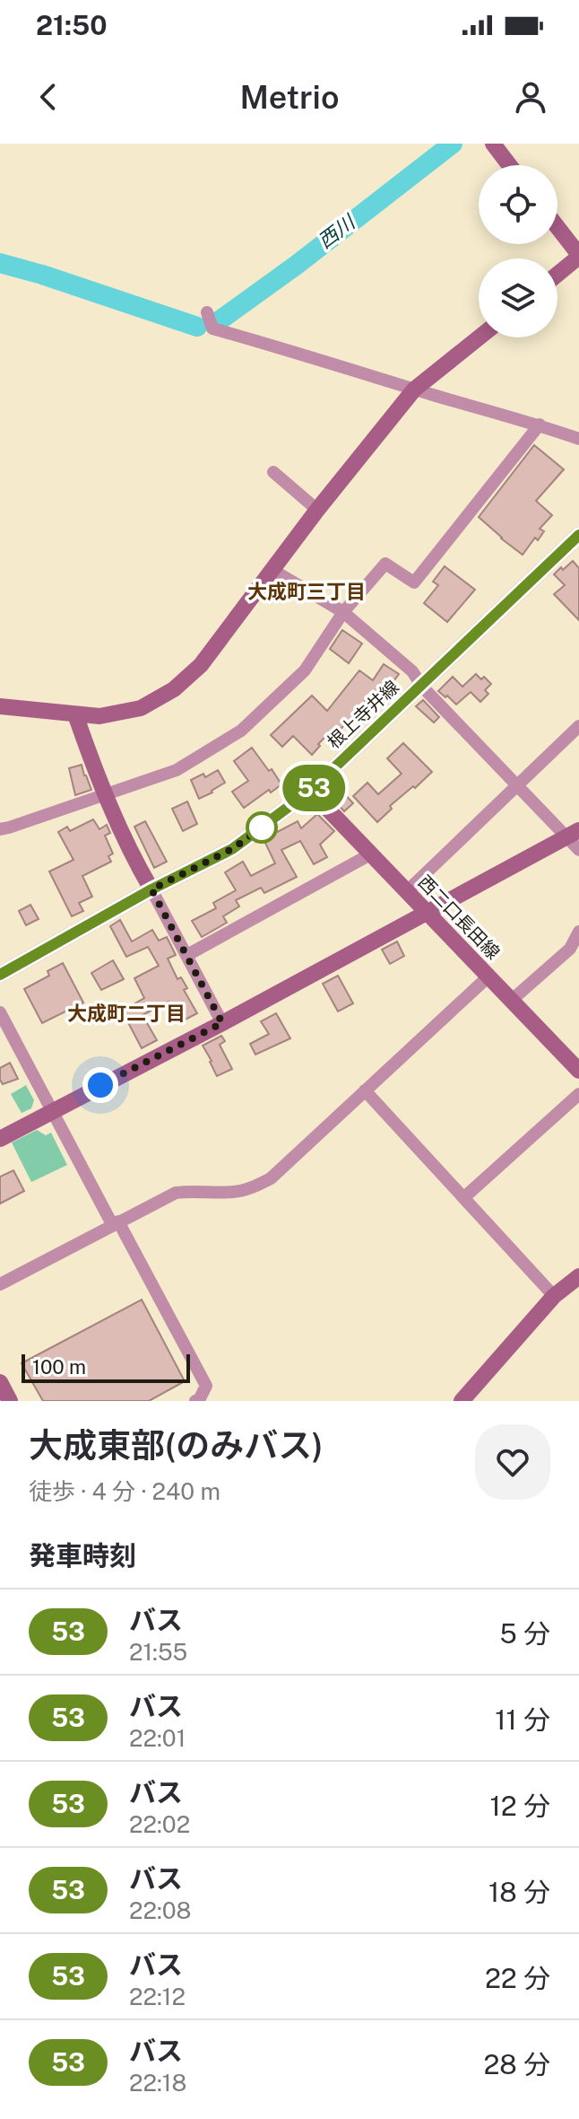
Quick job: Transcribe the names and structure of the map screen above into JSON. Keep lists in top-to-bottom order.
{
  "streets": {
    "street": ["根上寺井線", "西二口長田線"]
  },
  "crossings": [
    ["根上寺井線", "西二口長田線"]
  ],
  "districts": ["大成町三丁目", "大成町二丁目"],
  "water": ["西川"],
  "lines": ["bus line 53"],
  "scale_bar": "100 m",
  "page": {
    "status": "21:50",
    "header": "Metrio",
    "on_map": "53",
    "scale": "100 m",
    "heading": [
      ["大成東部(のみバス)", "徒歩 · 4 分 · 240 m"],
      "発車時刻"
    ],
    "list": [
      {
        "mark": "53",
        "name": "バス",
        "note": "21:55",
        "value": "5 分"
      },
      {
        "mark": "53",
        "name": "バス",
        "note": "22:01",
        "value": "11 分"
      },
      {
        "mark": "53",
        "name": "バス",
        "note": "22:02",
        "value": "12 分"
      },
      {
        "mark": "53",
        "name": "バス",
        "note": "22:08",
        "value": "18 分"
      },
      {
        "mark": "53",
        "name": "バス",
        "note": "22:12",
        "value": "22 分"
      },
      {
        "mark": "53",
        "name": "バス",
        "note": "22:18",
        "value": "28 分"
      }
    ]
  }
}
